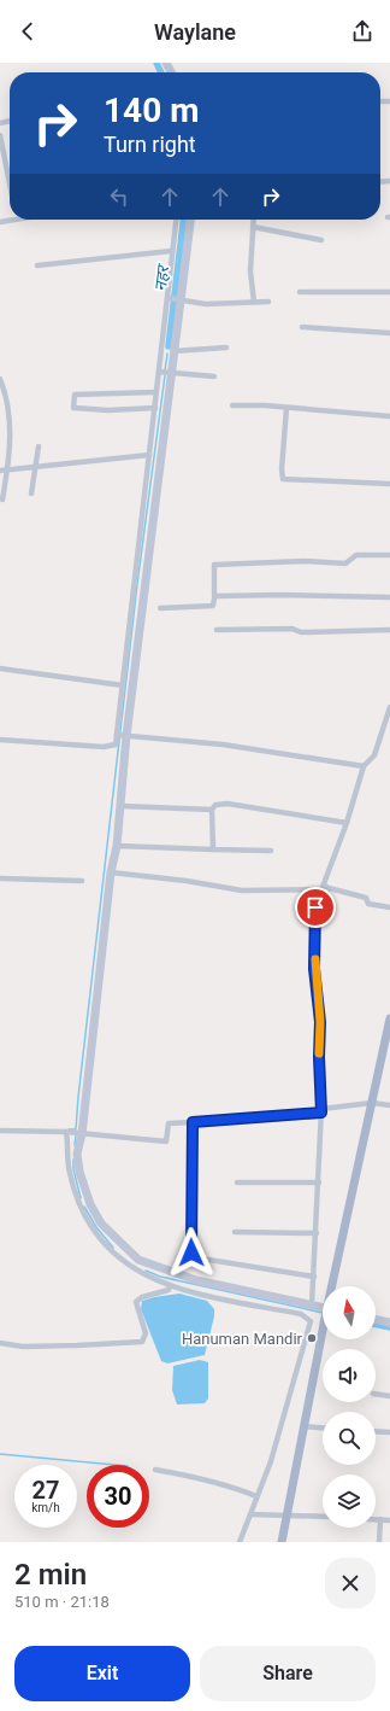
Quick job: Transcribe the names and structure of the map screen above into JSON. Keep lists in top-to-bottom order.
{
  "water": ["नहर"],
  "places": ["Hanuman Mandir"],
  "north": "top",
  "page": {
    "header": "Waylane",
    "turn": ["140 m", "Turn right"],
    "speed": "27 km/h",
    "limit": "30",
    "heading": ["2 min", "510 m · 21:18"],
    "buttons": ["Exit", "Share"]
  }
}
